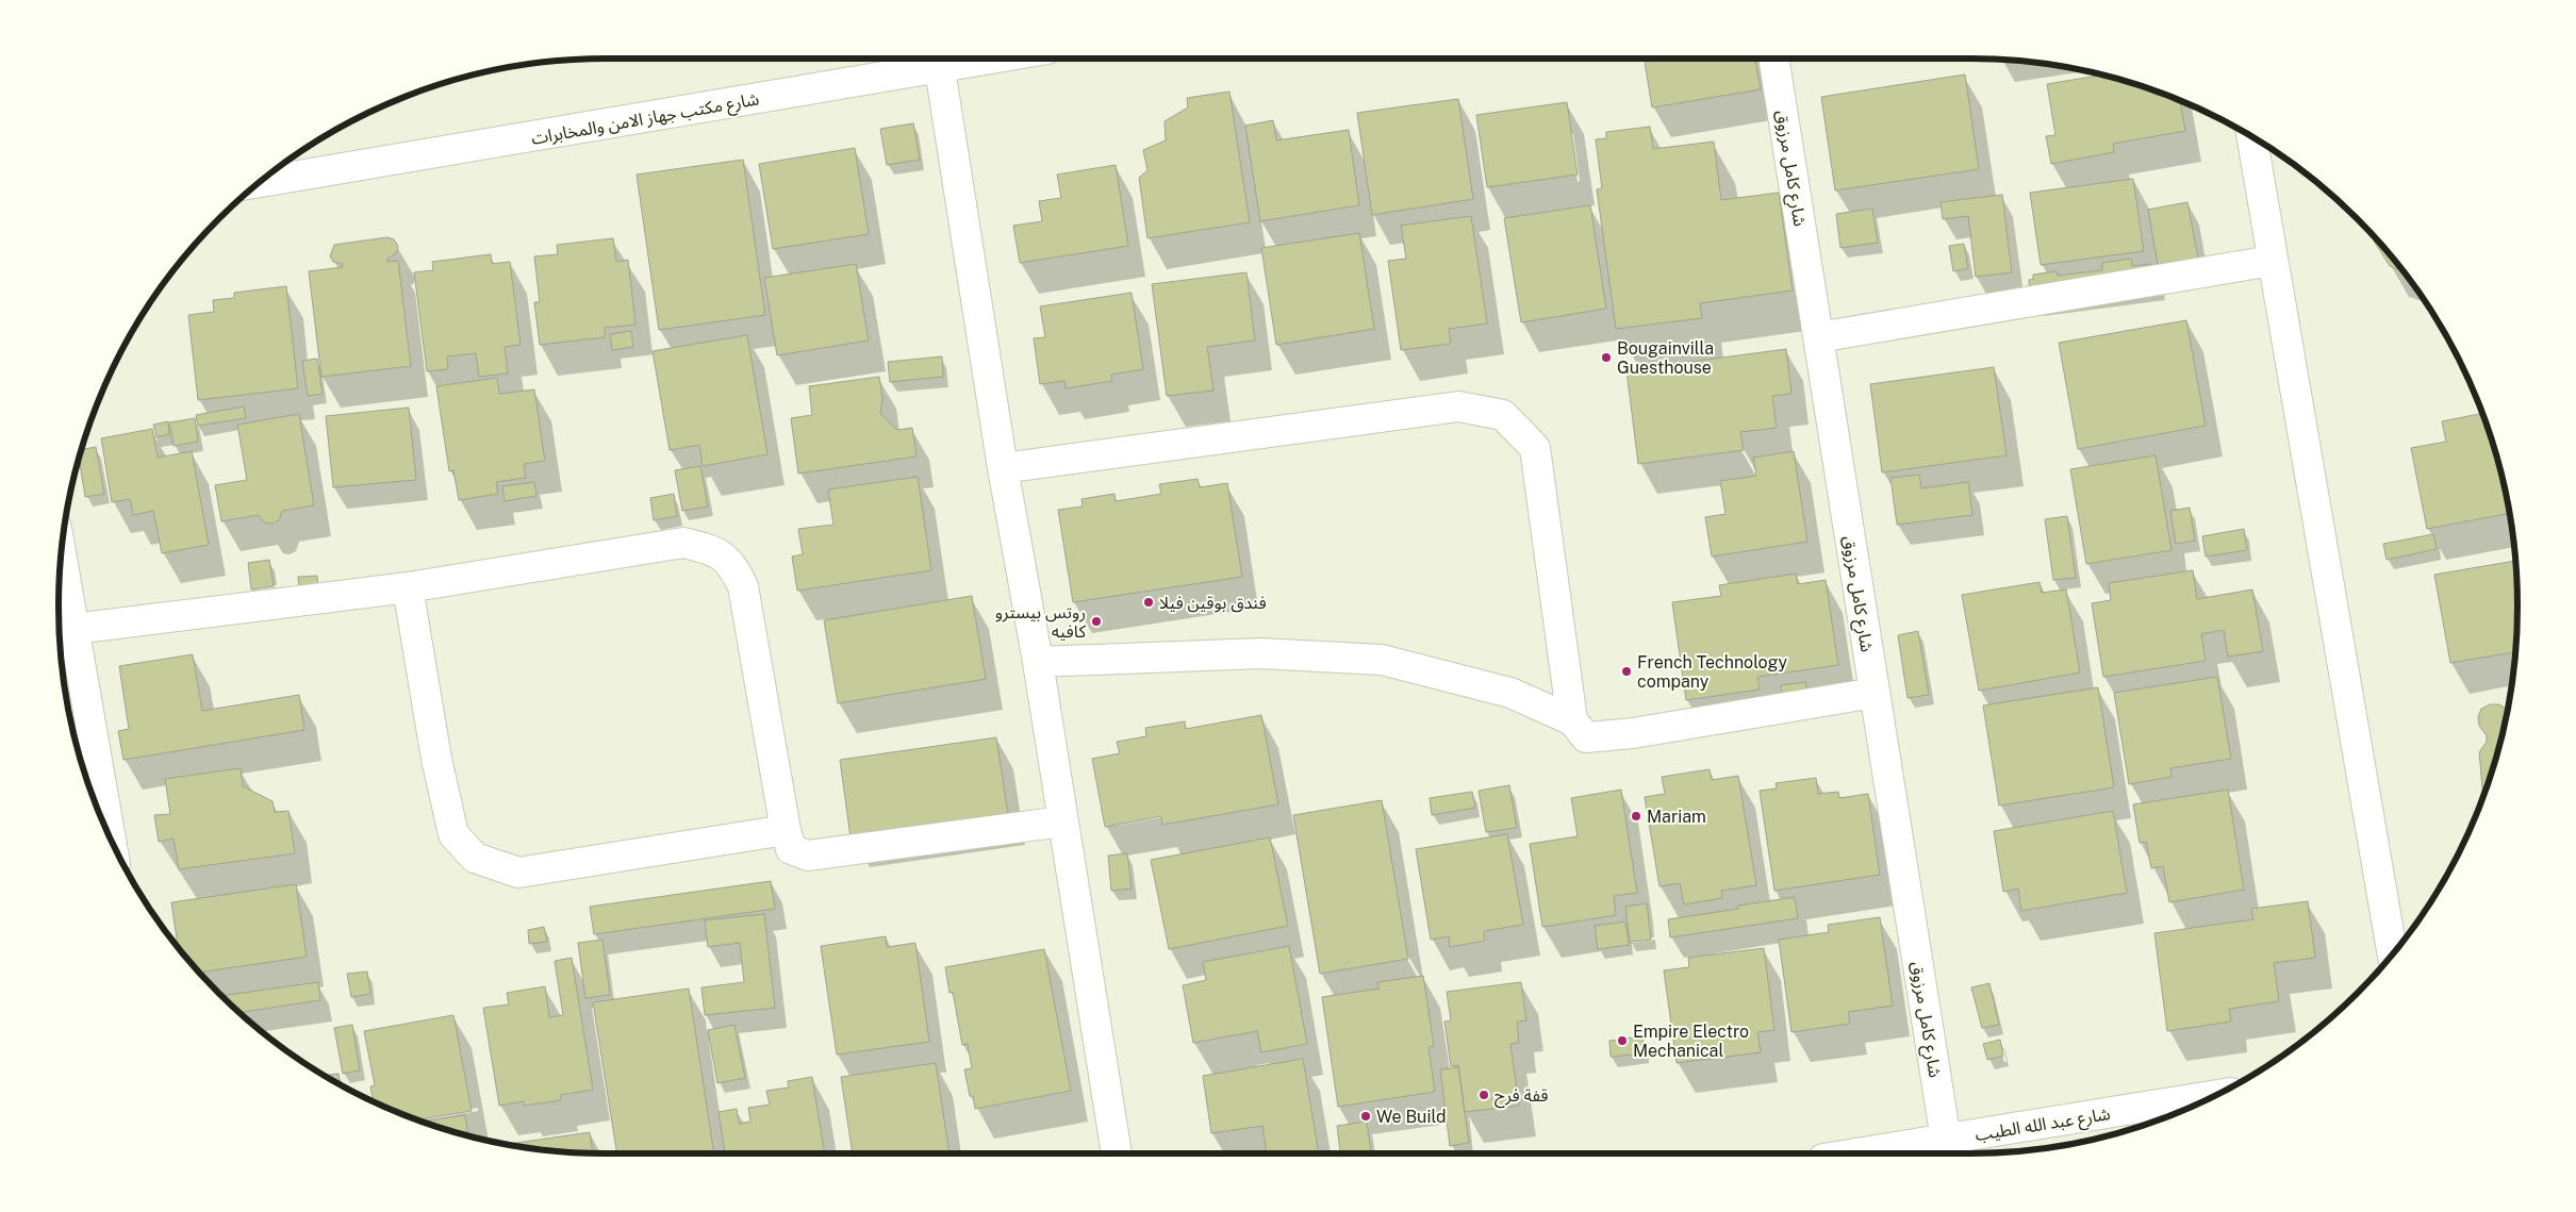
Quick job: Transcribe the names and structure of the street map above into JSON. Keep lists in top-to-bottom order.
{
  "streets": {
    "street": ["شارع مكتب جهاز الامن والمخابرات", "شارع كامل مرزوق", "شارع عبد الله الطيب"]
  },
  "crossings": [
    ["شارع كامل مرزوق", "شارع عبد الله الطيب"]
  ],
  "places": [
    "Bougainvilla Guesthouse",
    "فندق بوقين فيلا",
    "روتس بيسترو كافيه",
    "French Technology company",
    "Mariam",
    "Empire Electro Mechanical",
    "قفة فرح",
    "We Build"
  ]
}
